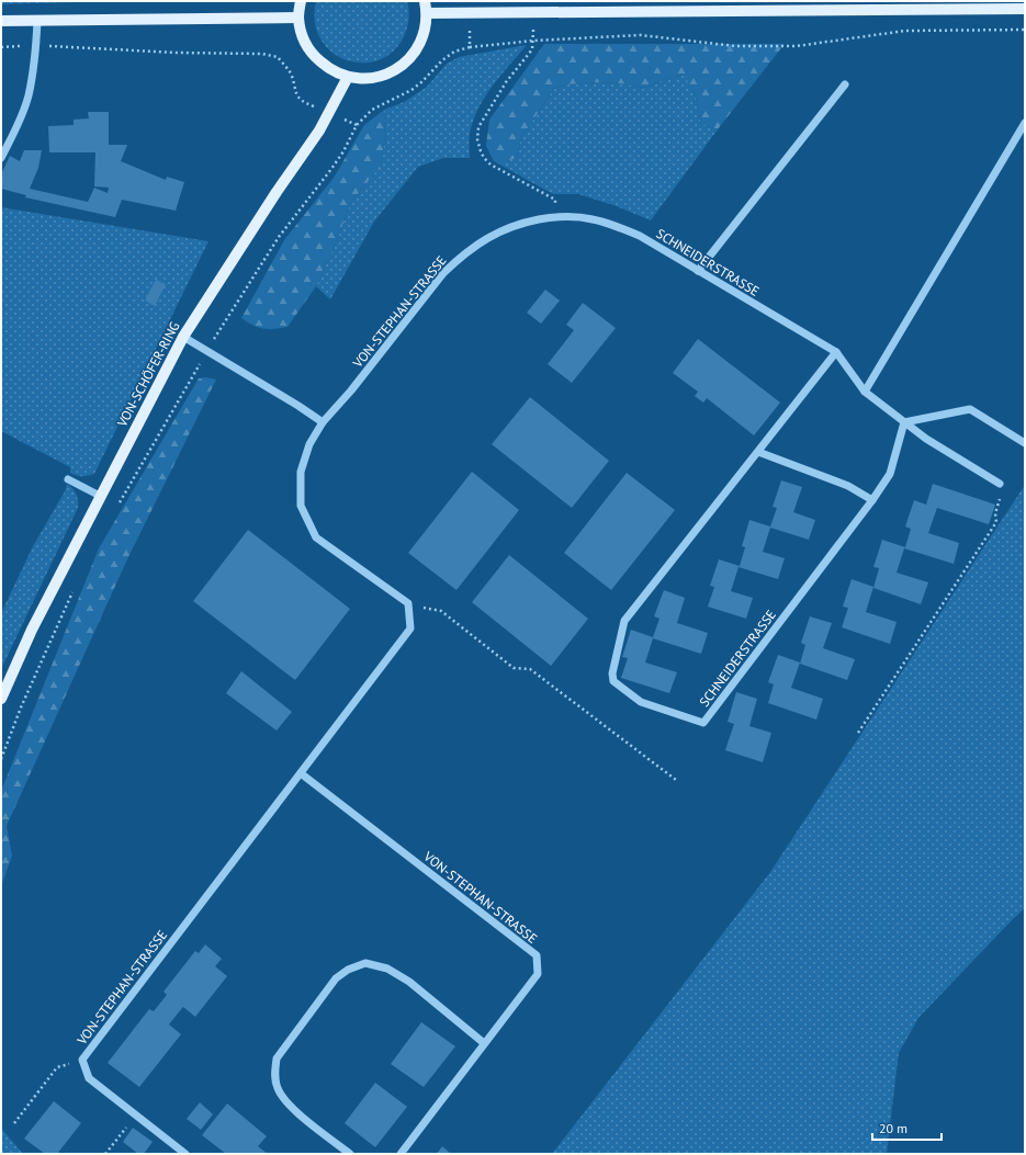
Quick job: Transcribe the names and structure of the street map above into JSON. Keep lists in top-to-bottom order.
{
  "streets": {
    "main road": ["VON-SCHÖFER-RING"],
    "street": ["SCHNEIDERSTRASSE", "VON-STEPHAN-STRASSE"]
  },
  "crossings": [
    ["SCHNEIDERSTRASSE", "VON-STEPHAN-STRASSE"]
  ],
  "scale_bar": "20 m"
}
